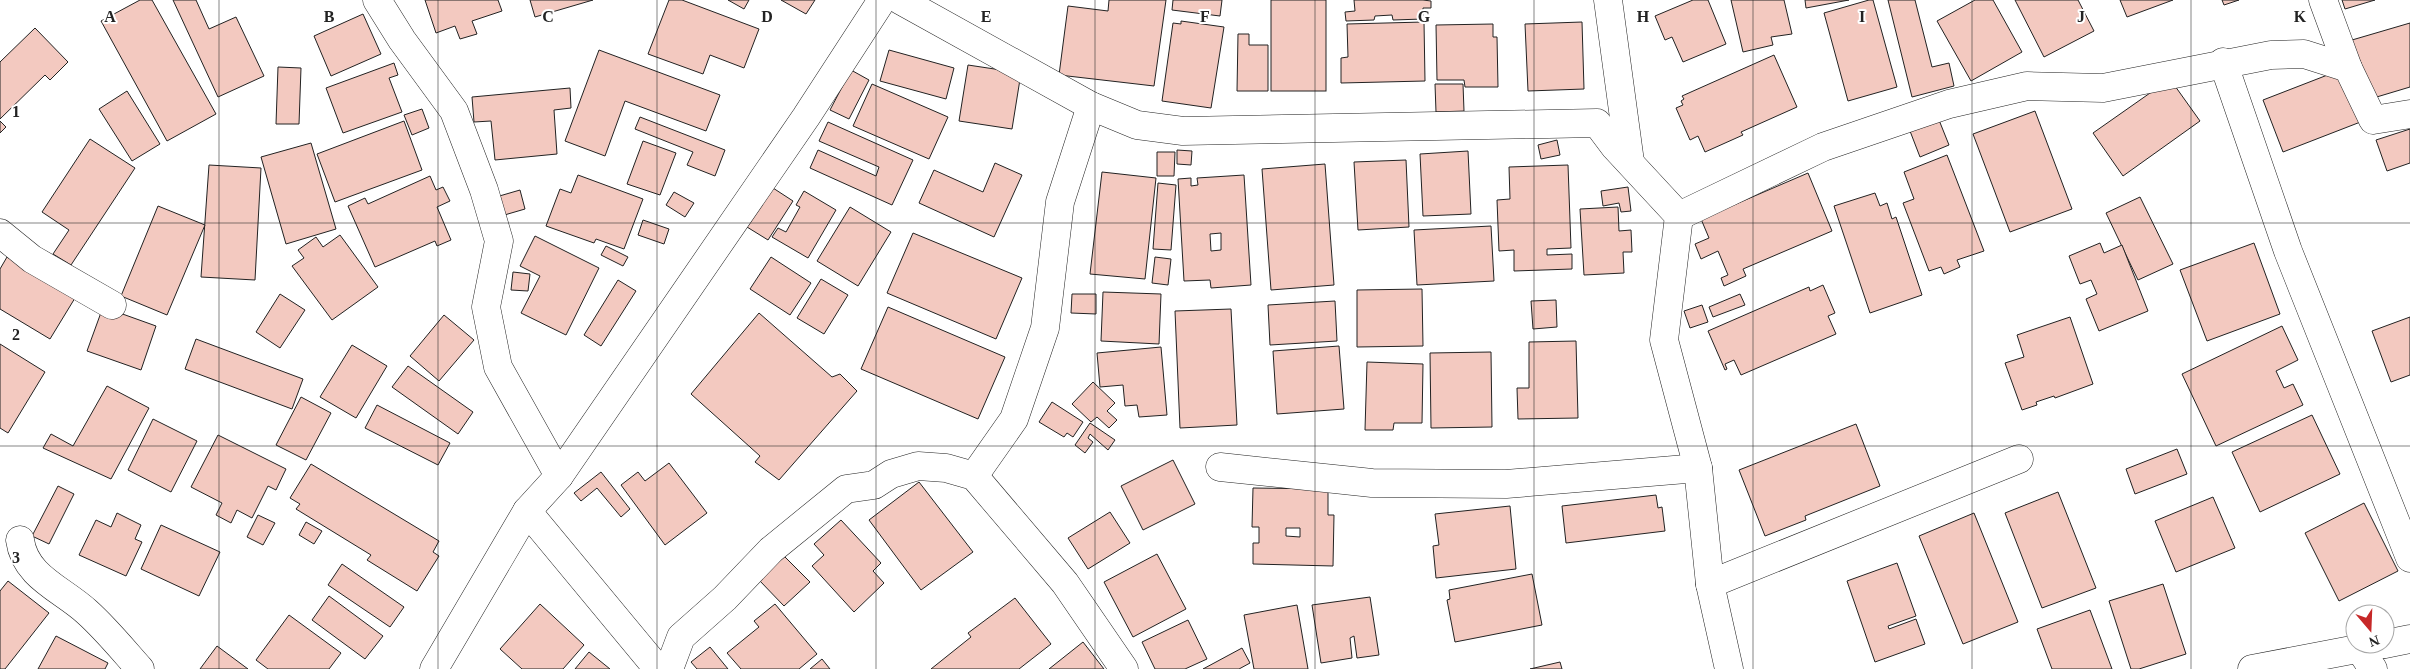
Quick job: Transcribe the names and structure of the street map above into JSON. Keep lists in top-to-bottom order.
{
  "north": "bottom",
  "grid": {
    "columns": [
      "A",
      "B",
      "C",
      "D",
      "E",
      "F",
      "G",
      "H",
      "I",
      "J",
      "K"
    ],
    "rows": ["1", "2", "3"]
  }
}
